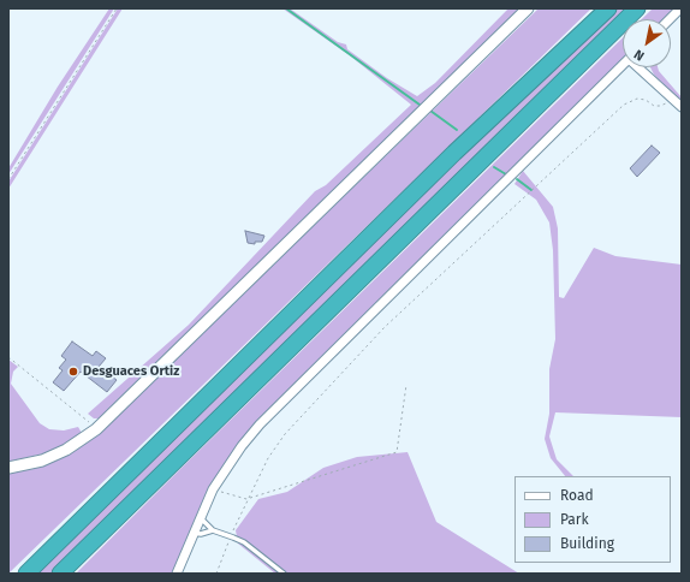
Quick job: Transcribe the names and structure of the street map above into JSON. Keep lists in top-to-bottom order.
{
  "places": ["Desguaces Ortiz"],
  "legend": ["Road", "Park", "Building"],
  "north": "bottom left"
}
